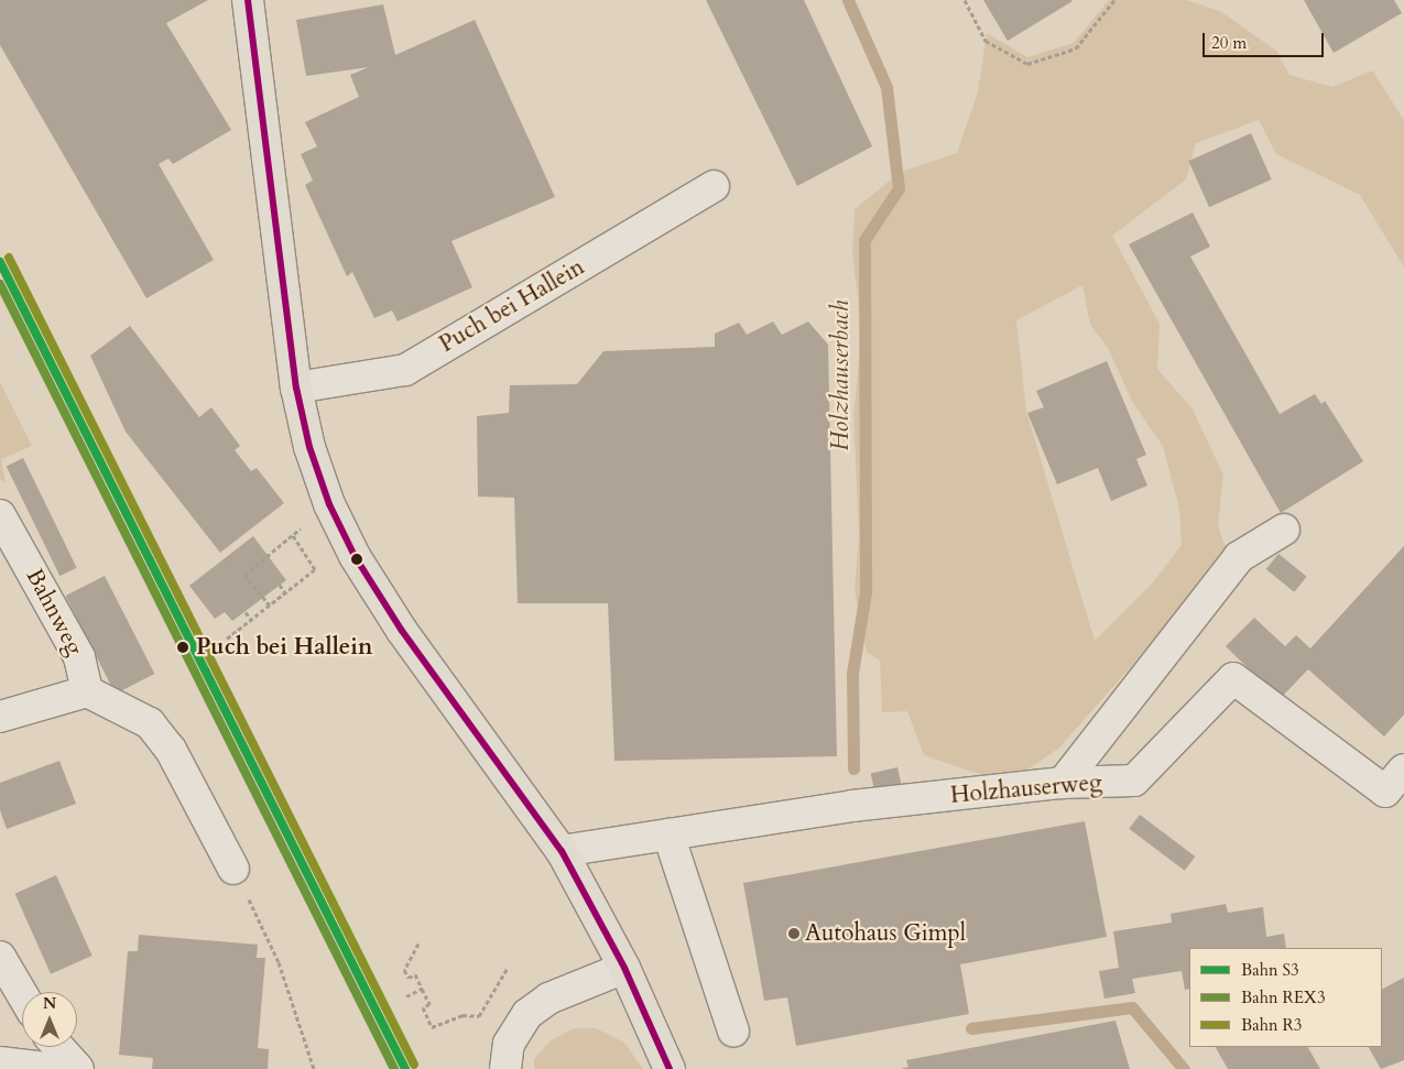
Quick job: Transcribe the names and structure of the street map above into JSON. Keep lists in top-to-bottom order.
{
  "streets": {
    "street": ["Puch bei Hallein", "Bahnweg", "Holzhauserweg"]
  },
  "water": ["Holzhauserbach"],
  "places": ["Puch bei Hallein", "Autohaus Gimpl"],
  "lines": ["rail line R3", "rail line S3", "rail line REX3"],
  "legend": ["Bahn S3", "Bahn REX3", "Bahn R3"],
  "scale_bar": "20 m",
  "north": "top"
}
